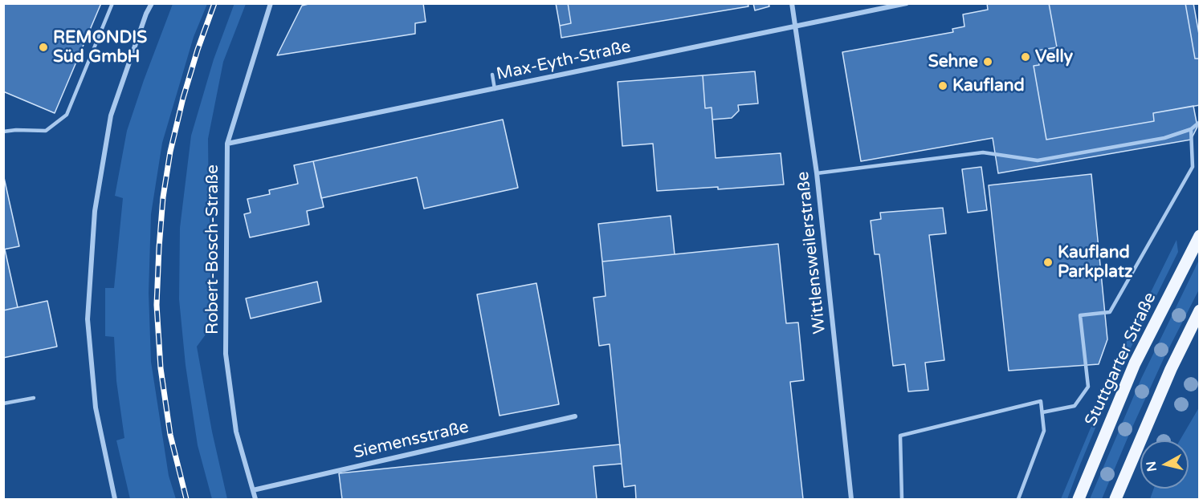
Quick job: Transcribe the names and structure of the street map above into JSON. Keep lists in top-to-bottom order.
{
  "streets": {
    "main road": ["Stuttgarter Straße"],
    "street": [
      "Max-Eyth-Straße",
      "Robert-Bosch-Straße",
      "Wittlensweilerstraße",
      "Siemensstraße"
    ]
  },
  "crossings": [
    ["Max-Eyth-Straße", "Robert-Bosch-Straße"],
    ["Max-Eyth-Straße", "Wittlensweilerstraße"],
    ["Robert-Bosch-Straße", "Siemensstraße"]
  ],
  "places": [
    "REMONDIS Süd GmbH",
    "Velly",
    "Sehne",
    "Kaufland",
    "Kaufland Parkplatz"
  ],
  "north": "left"
}
